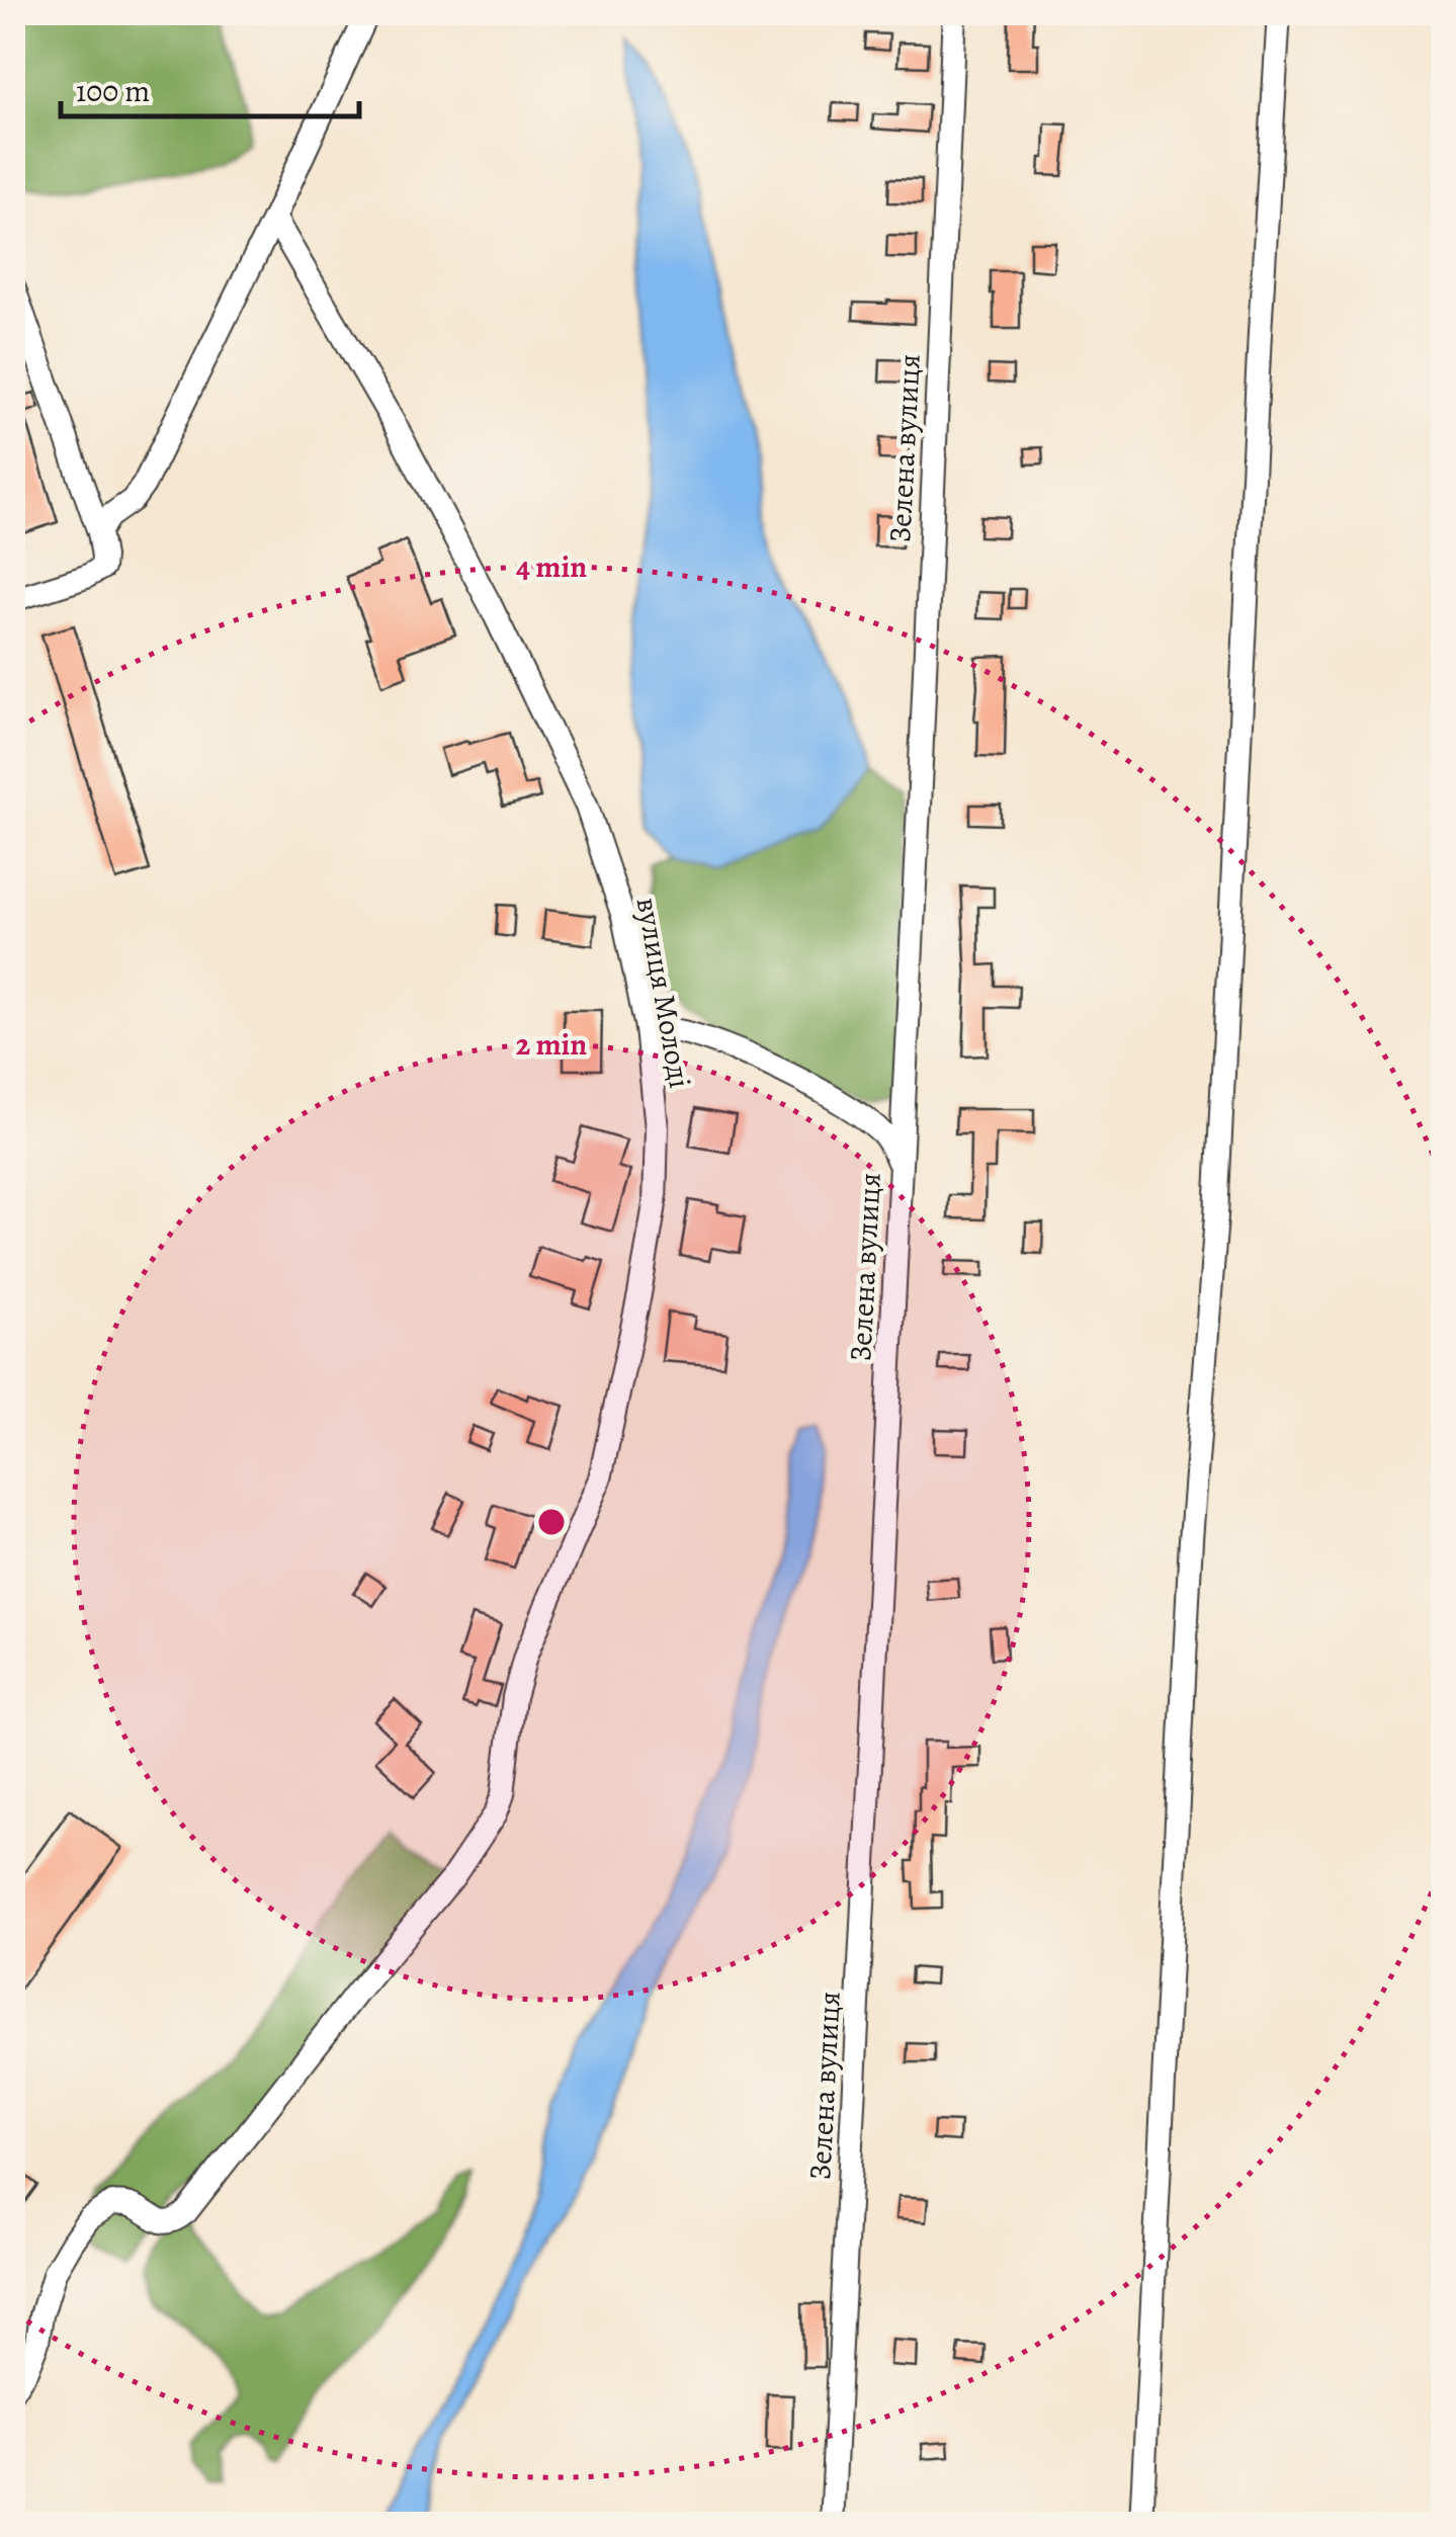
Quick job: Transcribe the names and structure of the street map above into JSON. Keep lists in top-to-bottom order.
{
  "streets": {
    "street": ["Зелена вулиця", "вулиця Молоді"]
  },
  "scale_bar": "100 m",
  "rings": ["4 min", "2 min"]
}
